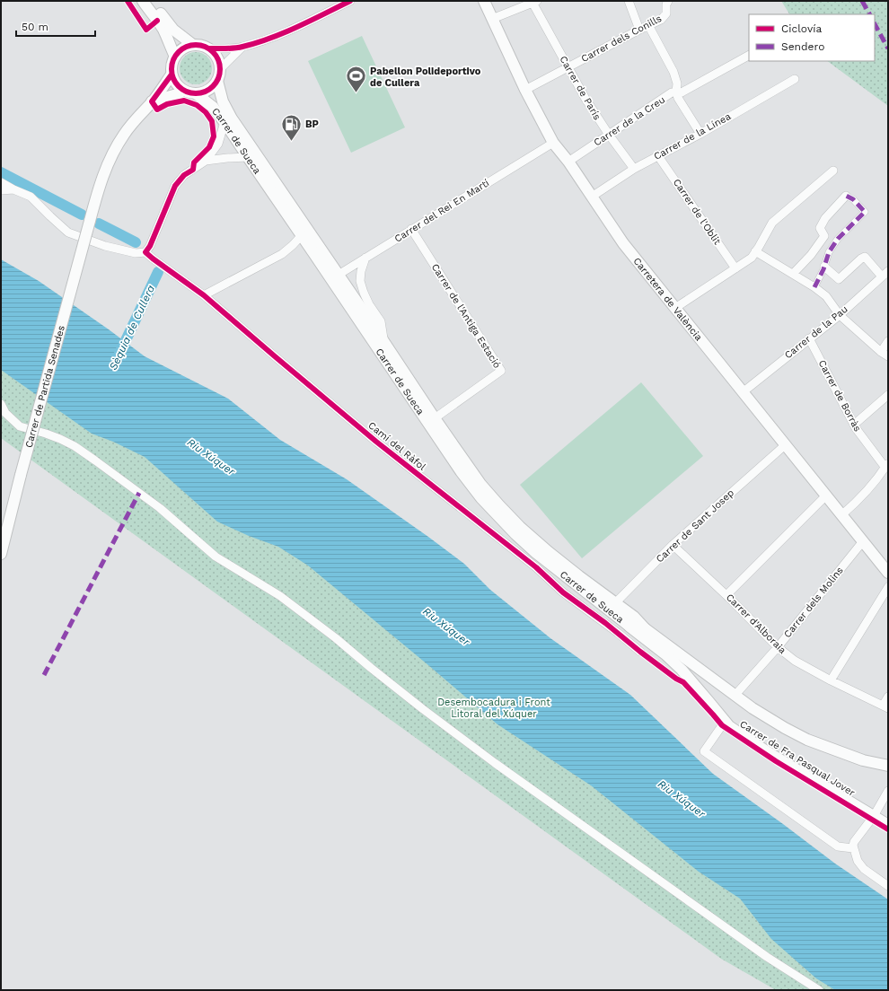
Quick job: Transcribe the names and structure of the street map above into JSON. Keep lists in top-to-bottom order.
{
  "streets": {
    "street": [
      "Carrer dels Conills",
      "Carrer de París",
      "Carrer de la Creu",
      "Carrer de la Línea",
      "Carrer de Sueca",
      "Carrer del Rei En Martí",
      "Carrer de l'Oblit",
      "Carretera de València",
      "Carrer de l'Antiga Estació",
      "Carrer de la Pau",
      "Carrer de Partida Senades",
      "Carrer de Borràs",
      "Camí del Ràfol",
      "Carrer de Sant Josep",
      "Carrer dels Molins",
      "Carrer d'Alboraia",
      "Carrer de Fra Pasqual Jover"
    ]
  },
  "crossings": [
    ["Carrer dels Conills", "Carrer de París"],
    ["Carrer dels Conills", "Carretera de València"],
    ["Carrer de París", "Carrer de la Creu"],
    ["Carrer de París", "Carrer de la Línea"],
    ["Carrer de la Creu", "Carretera de València"],
    ["Carrer de la Línea", "Carrer de l'Oblit"],
    ["Carrer de la Línea", "Carretera de València"],
    ["Carrer de Sueca", "Carrer del Rei En Martí"],
    ["Carrer de Sueca", "Carrer de l'Antiga Estació"],
    ["Carrer de Sueca", "Carrer de Partida Senades"],
    ["Carrer de Sueca", "Carrer de Sant Josep"],
    ["Carrer de Sueca", "Carrer dels Molins"],
    ["Carrer de Sueca", "Carrer de Fra Pasqual Jover"],
    ["Carrer del Rei En Martí", "Carretera de València"],
    ["Carrer del Rei En Martí", "Carrer de l'Antiga Estació"],
    ["Carretera de València", "Carrer de la Pau"],
    ["Carretera de València", "Carrer de Sant Josep"],
    ["Carretera de València", "Carrer dels Molins"],
    ["Carrer de la Pau", "Carrer de Borràs"],
    ["Carrer de Sant Josep", "Carrer d'Alboraia"],
    ["Carrer dels Molins", "Carrer d'Alboraia"]
  ],
  "water": ["Sèquia de Cullera", "Riu Xúquer"],
  "parks": ["Desembocadura i Front Litoral del Xúquer"],
  "places": {
    "sports": ["Pabellon Polideportivo de Cullera"],
    "fuel station": ["BP"]
  },
  "legend": ["Ciclovía", "Sendero"],
  "scale_bar": "50 m"
}
